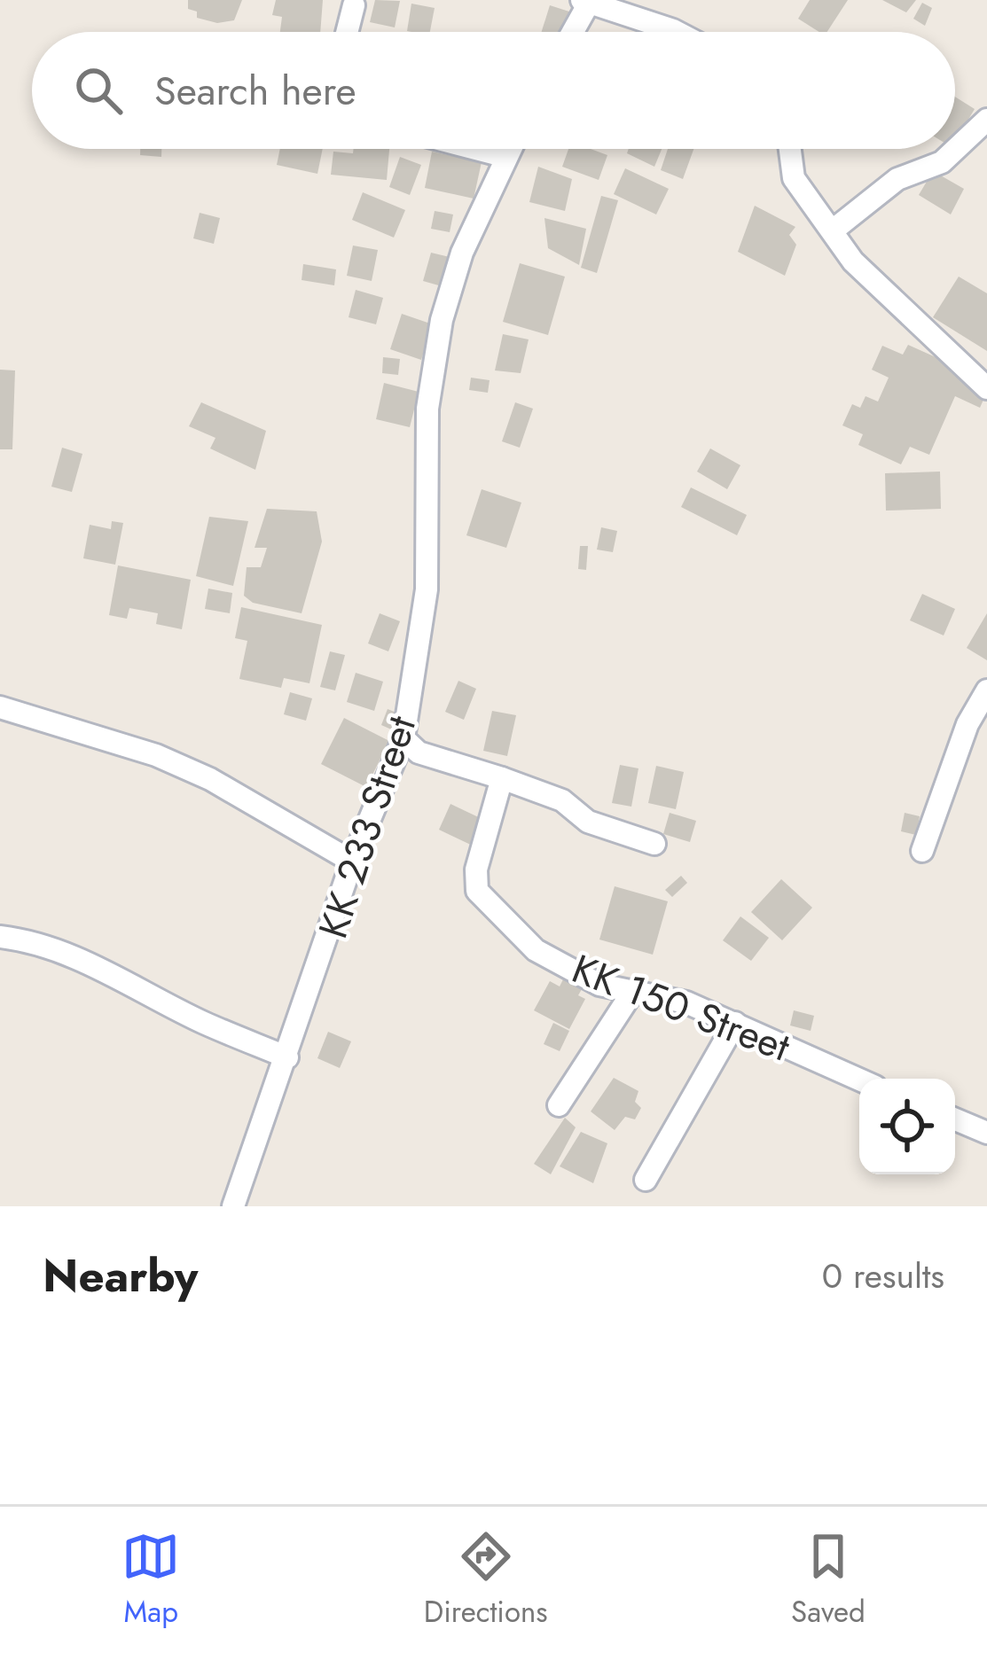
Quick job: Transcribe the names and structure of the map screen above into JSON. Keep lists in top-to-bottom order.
{
  "streets": {
    "street": ["KK 233 Street", "KK 150 Street"]
  },
  "page": {
    "search": "Search here",
    "heading": ["Nearby", "0 results"],
    "nav": ["Map", "Directions", "Saved"]
  }
}
